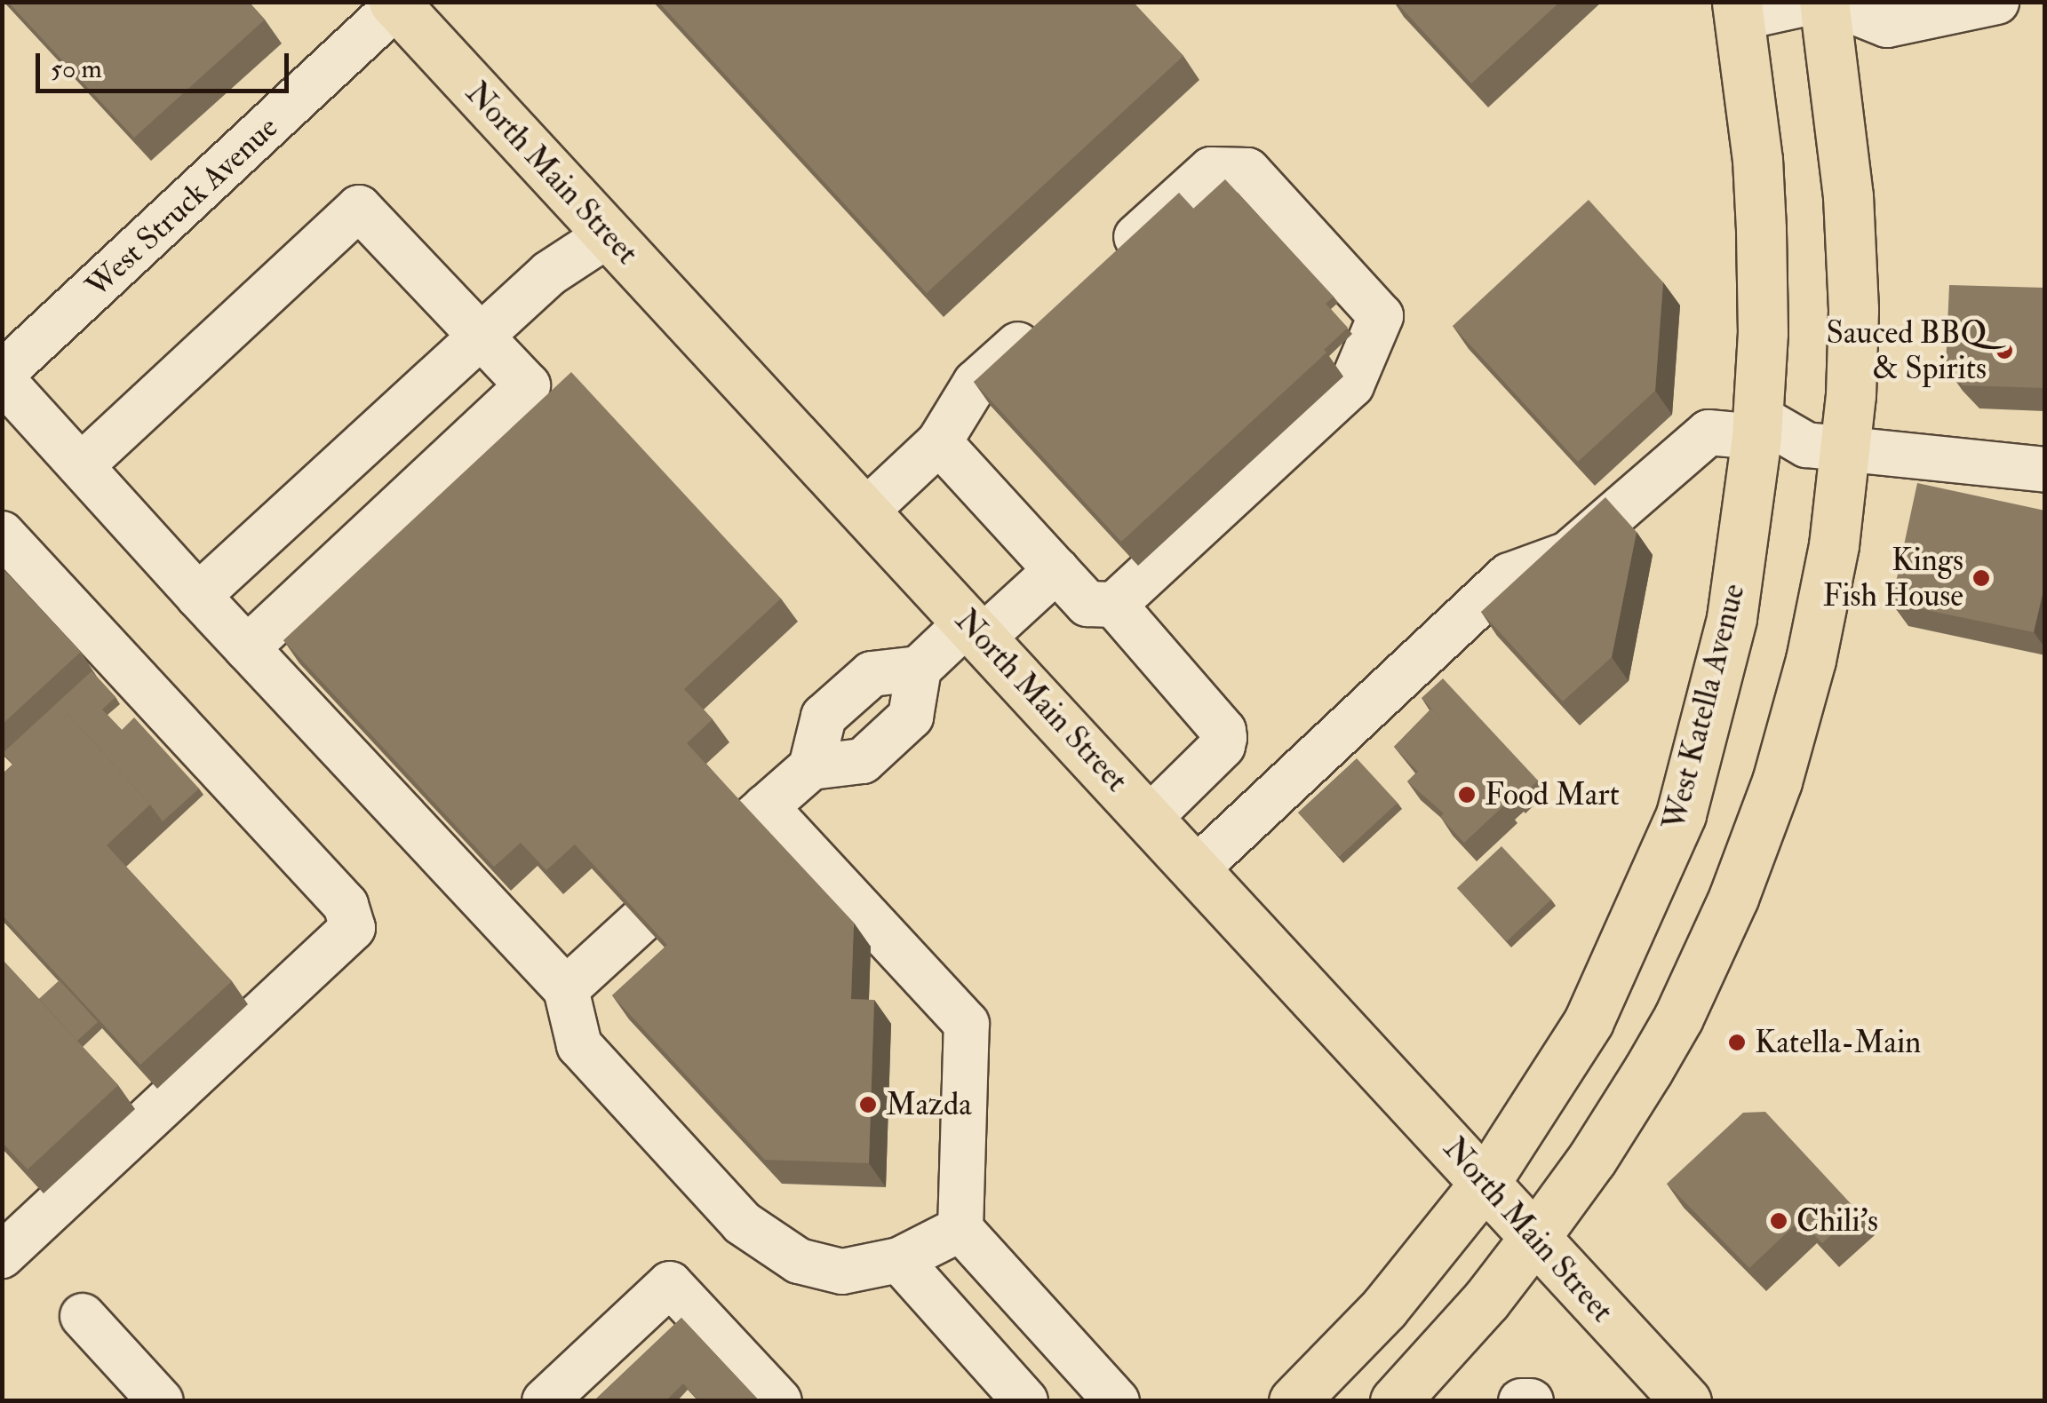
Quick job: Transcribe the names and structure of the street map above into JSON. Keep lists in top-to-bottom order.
{
  "streets": {
    "main road": ["North Main Street", "West Katella Avenue"],
    "street": ["West Struck Avenue"]
  },
  "crossings": [
    ["North Main Street", "West Struck Avenue"],
    ["North Main Street", "West Katella Avenue"]
  ],
  "places": [
    "Sauced BBQ & Spirits",
    "Kings Fish House",
    "Food Mart",
    "Katella-Main",
    "Mazda",
    "Chili's"
  ],
  "scale_bar": "50 m"
}
